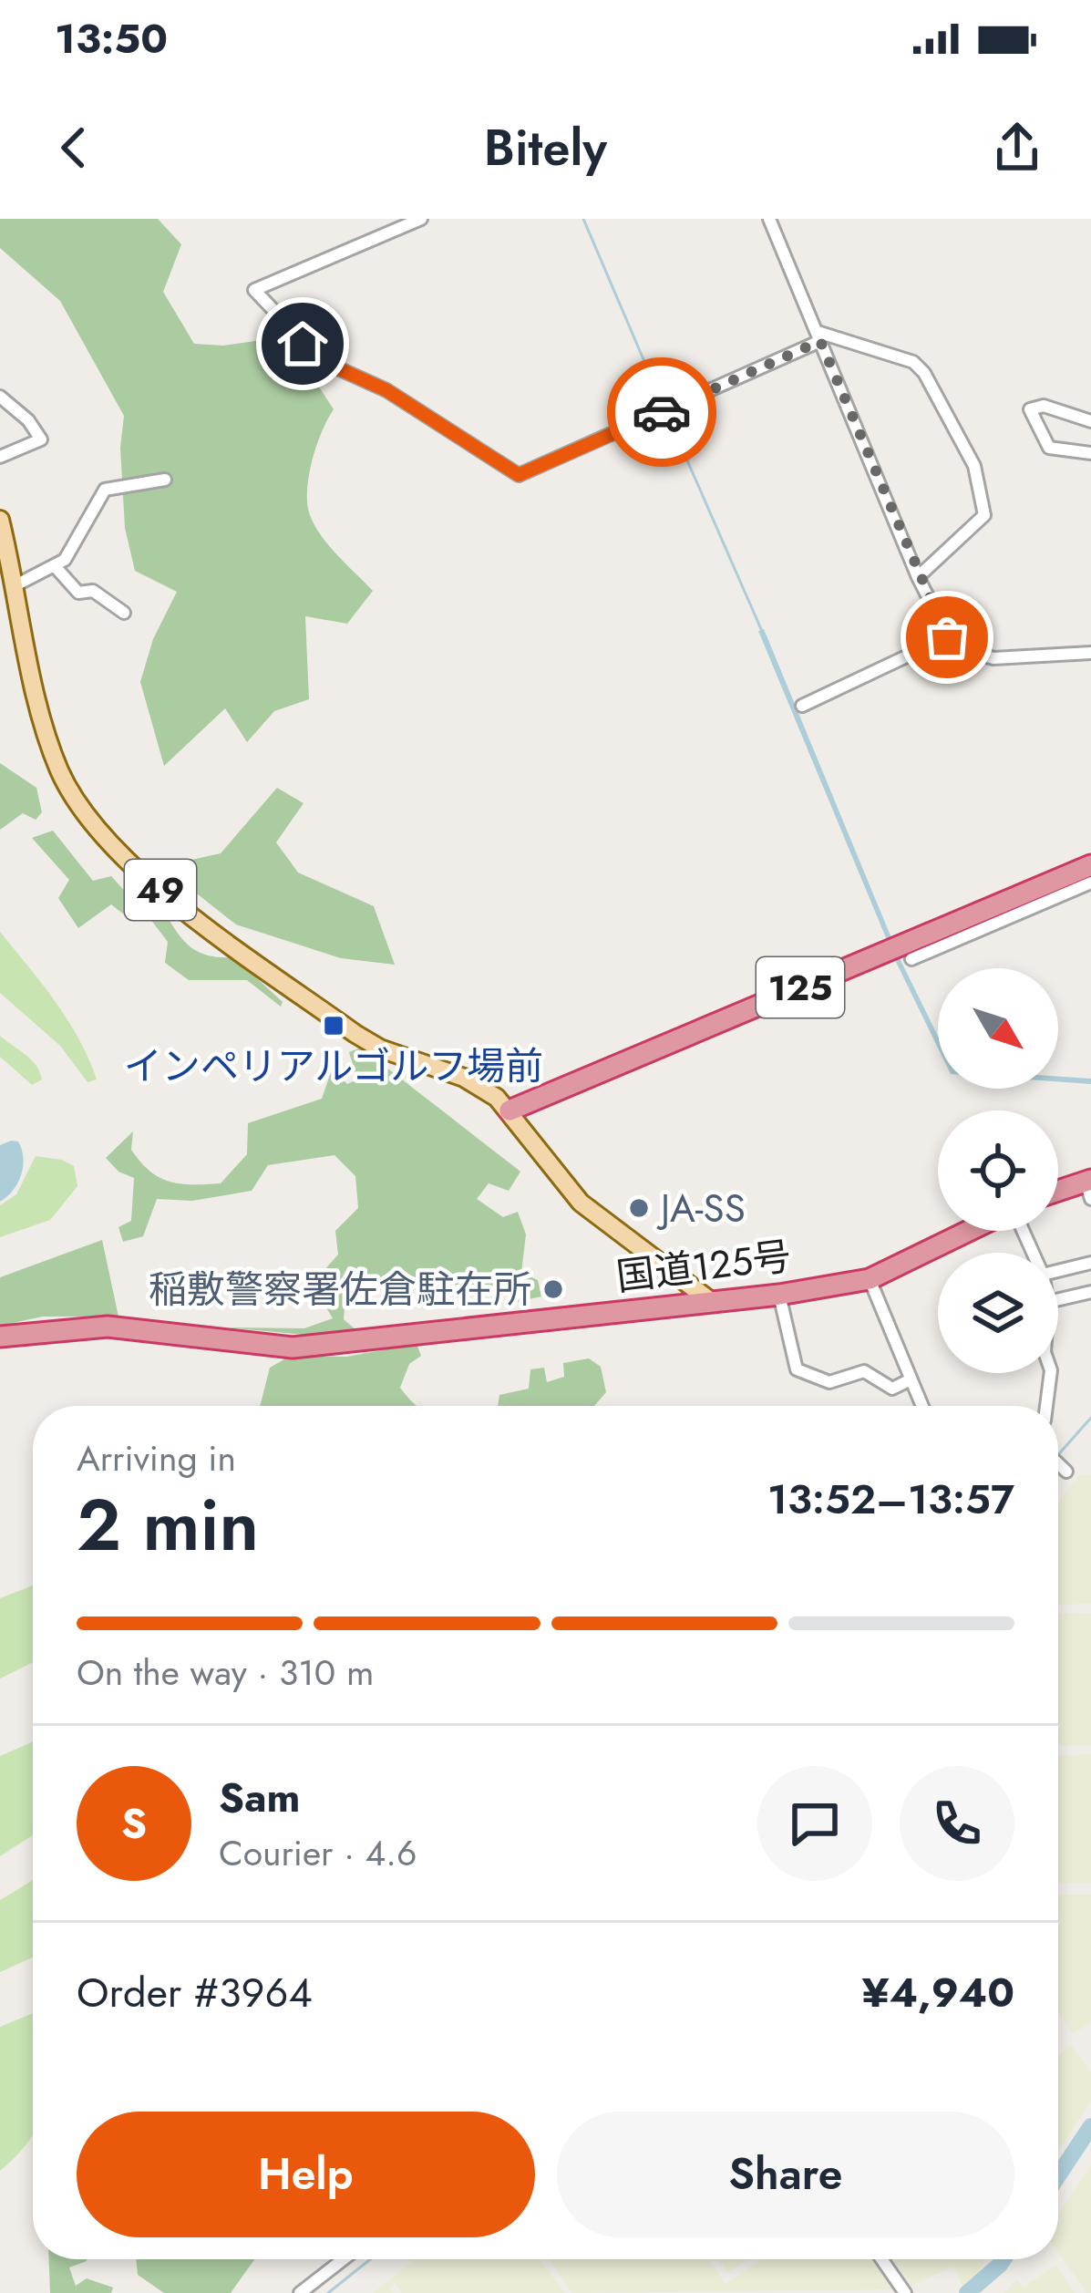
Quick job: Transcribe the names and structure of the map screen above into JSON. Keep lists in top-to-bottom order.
{
  "streets": {
    "highway": ["125", "国道125号"],
    "main road": ["49"]
  },
  "crossings": [
    ["49", "125"],
    ["49", "国道125号"]
  ],
  "places": {
    "transit": ["インペリアルゴルフ場前"],
    "other": ["JA-SS", "稲敷警察署佐倉駐在所"]
  },
  "north": "bottom right",
  "page": {
    "status": "13:50",
    "header": "Bitely",
    "heading": ["2 min", "Arriving in", "13:52–13:57"],
    "panel": [
      "Sam",
      "Courier · 4.6",
      "Order #3964",
      "¥4,940"
    ],
    "bar": "On the way · 310 m",
    "round": "S",
    "buttons": ["Help", "Share"]
  }
}
